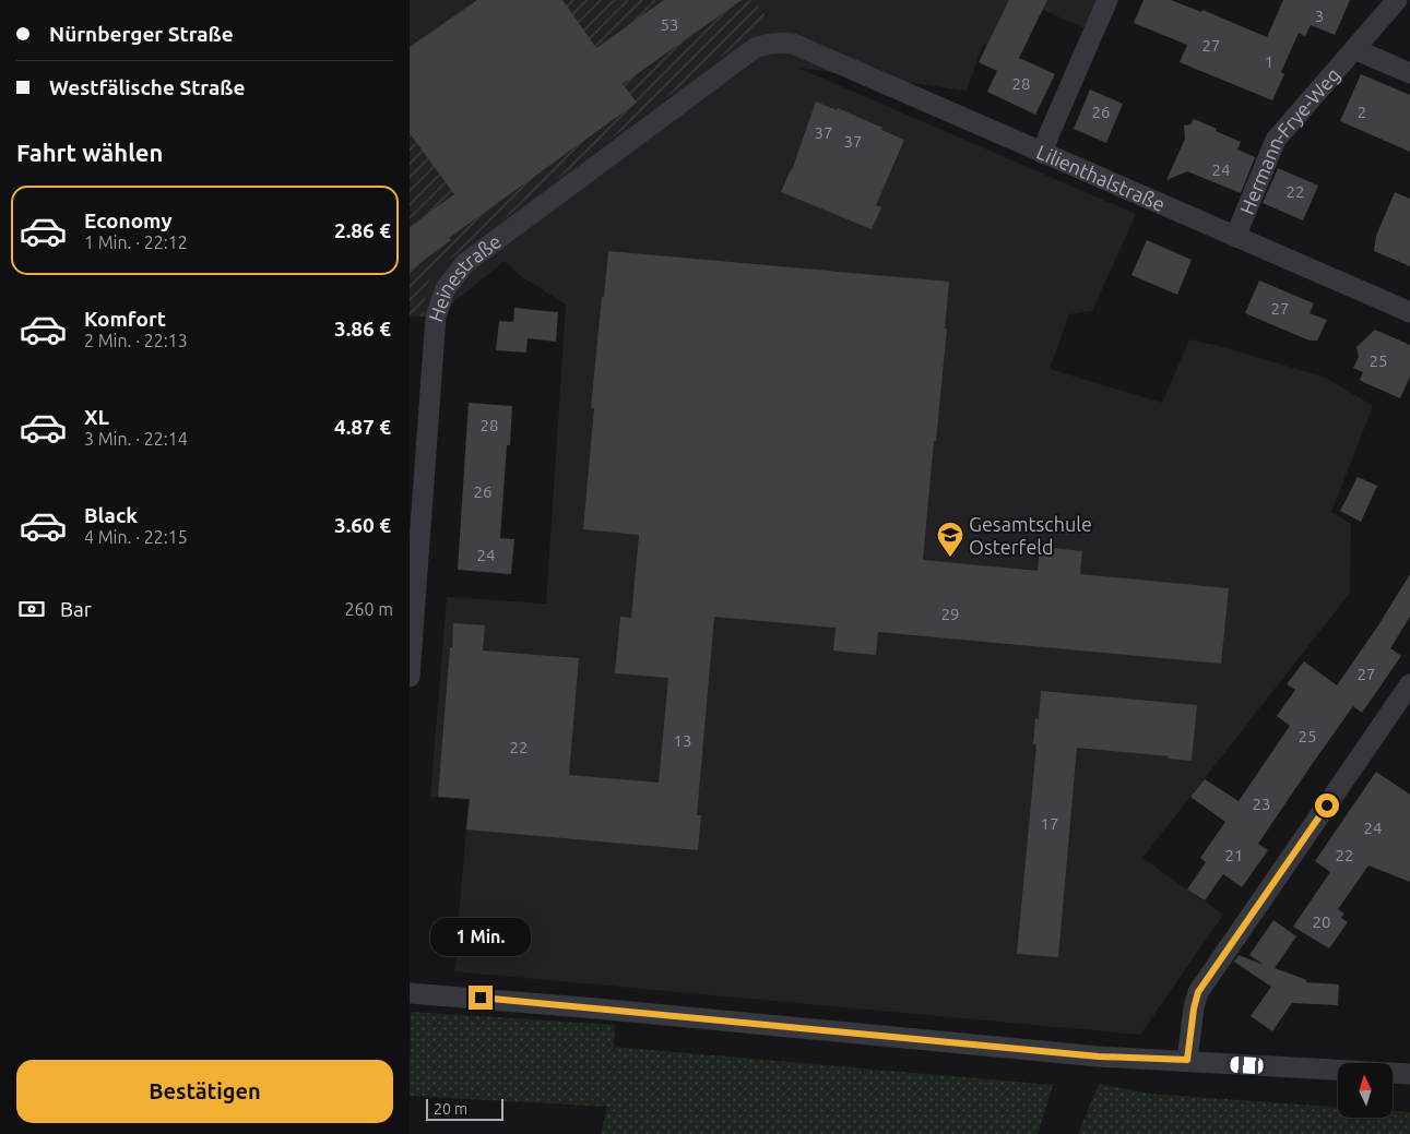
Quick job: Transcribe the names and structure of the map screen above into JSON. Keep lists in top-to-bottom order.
{
  "streets": {
    "street": ["Hermann-Frye-Weg", "Lilienthalstraße", "Heinestraße"]
  },
  "crossings": [
    ["Hermann-Frye-Weg", "Lilienthalstraße"],
    ["Lilienthalstraße", "Heinestraße"]
  ],
  "places": {
    "school or university": ["Gesamtschule Osterfeld"]
  },
  "house_numbers": [
    "3",
    "53",
    "27",
    "1",
    "28",
    "26",
    "2",
    "37",
    "37",
    "24",
    "22",
    "27",
    "25",
    "28",
    "26",
    "24",
    "29",
    "27",
    "25",
    "13",
    "22",
    "23",
    "17",
    "24",
    "21",
    "22",
    "20"
  ],
  "scale_bar": "20 m",
  "north": "top",
  "page": {
    "banner": ["Nürnberger Straße", "Westfälische Straße"],
    "heading": "Fahrt wählen",
    "list": [
      {
        "name": "Economy",
        "note": "1 Min. · 22:12",
        "value": "2.86 €"
      },
      {
        "name": "Komfort",
        "note": "2 Min. · 22:13",
        "value": "3.86 €"
      },
      {
        "name": "XL",
        "note": "3 Min. · 22:14",
        "value": "4.87 €"
      },
      {
        "name": "Black",
        "note": "4 Min. · 22:15",
        "value": "3.60 €"
      }
    ],
    "pay": ["Bar", "260 m"],
    "bubble": "1 Min.",
    "buttons": "Bestätigen",
    "scale": "20 m"
  }
}
